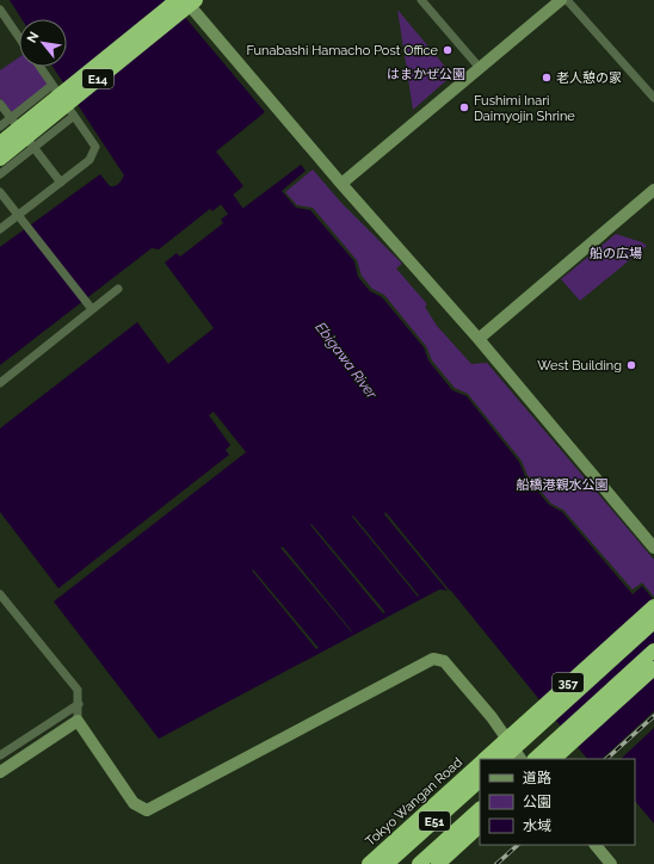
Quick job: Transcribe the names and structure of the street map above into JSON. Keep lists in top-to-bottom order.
{
  "streets": {
    "highway": [
      "E14",
      "357",
      "Tokyo Wangan Road",
      "E51"
    ]
  },
  "water": ["Ebigawa River"],
  "parks": ["はまかぜ公園", "船の広場", "船橋港親水公園"],
  "places": [
    "Funabashi Hamacho Post Office",
    "老人憩の家",
    "Fushimi Inari Daimyojin Shrine",
    "West Building"
  ],
  "legend": ["道路", "公園", "水域"],
  "north": "top left"
}
